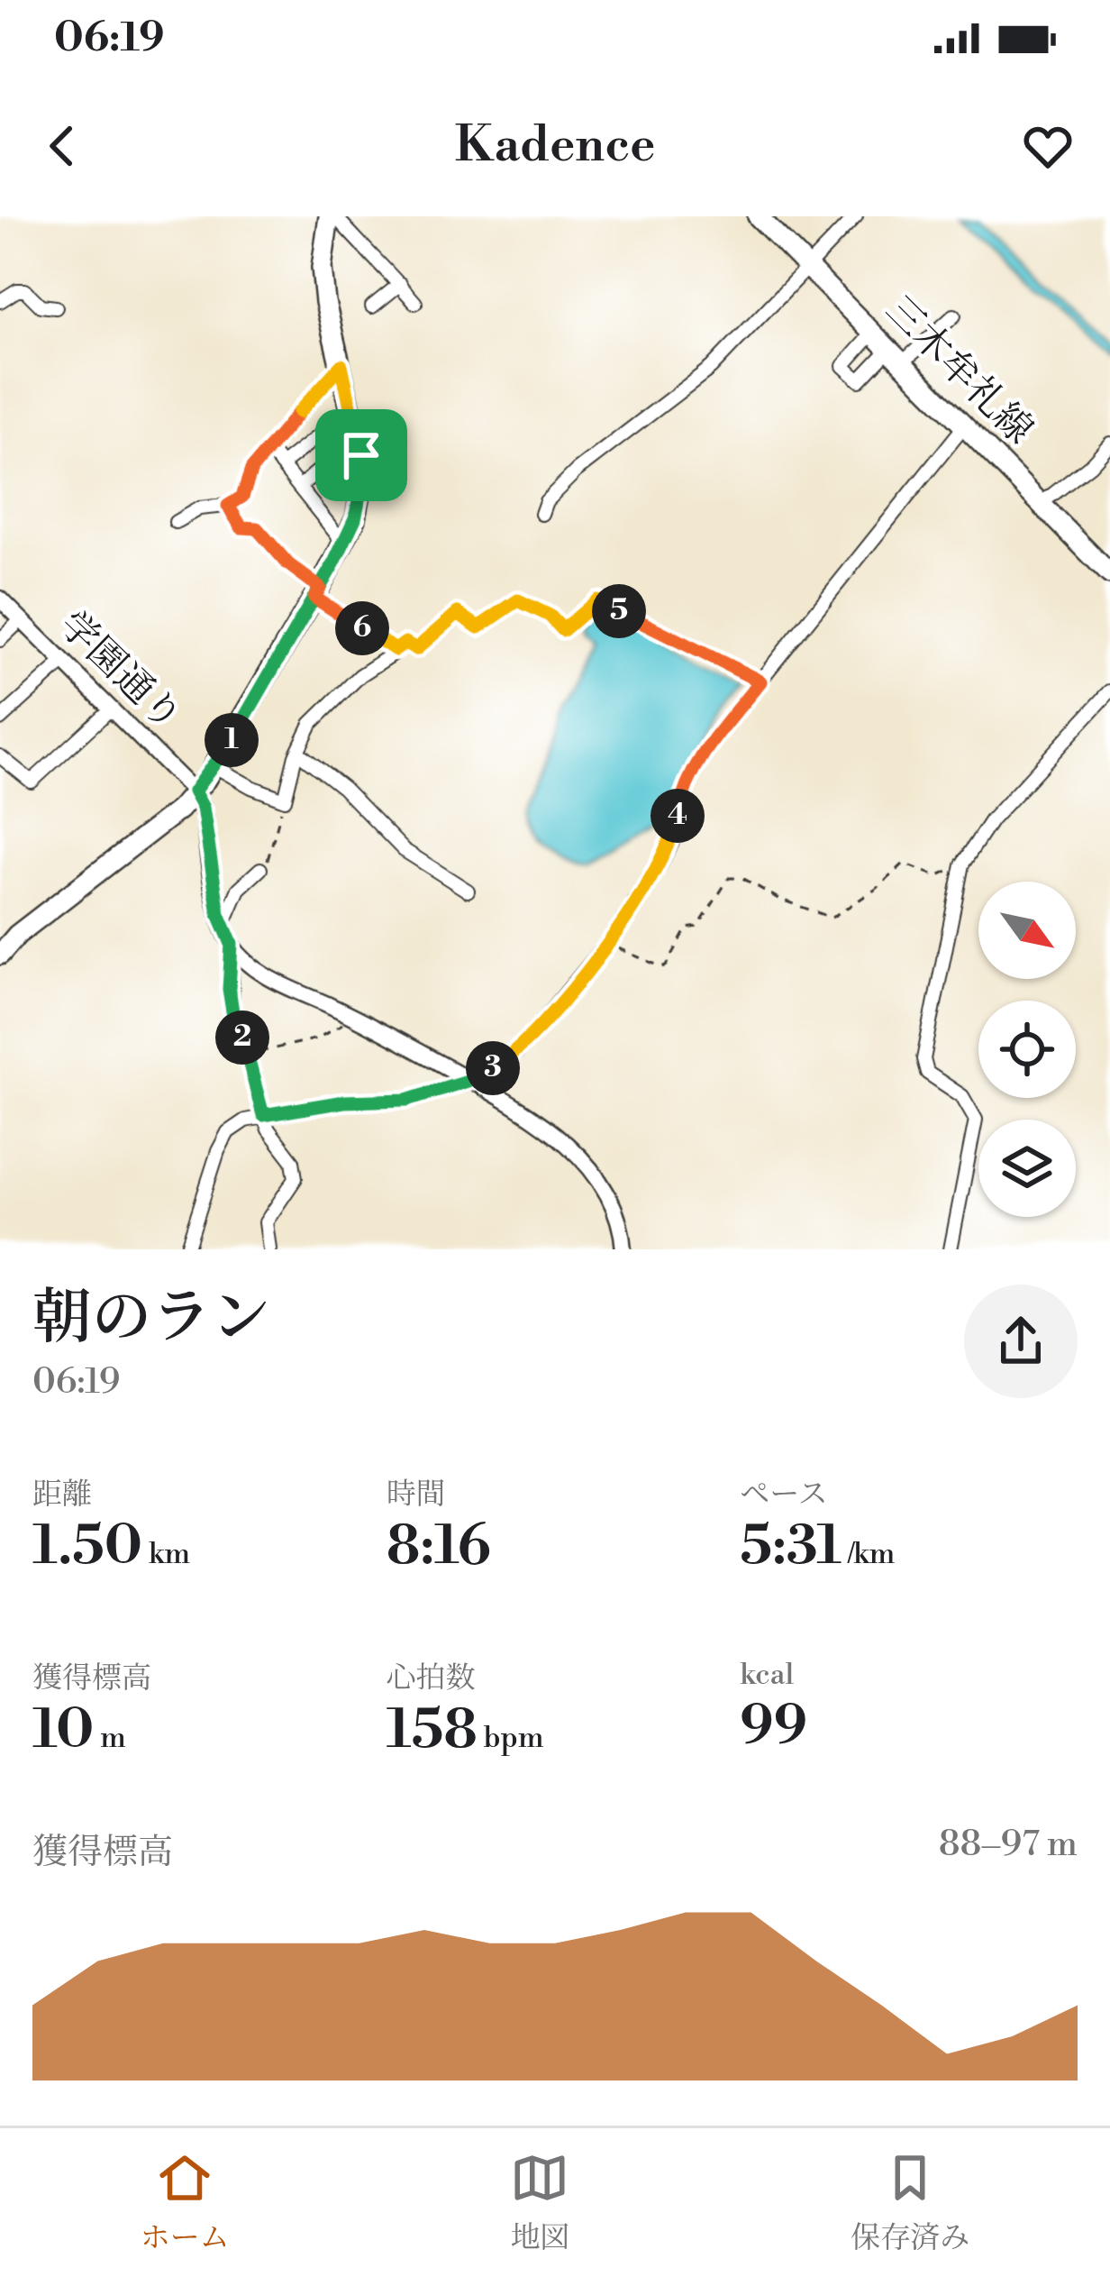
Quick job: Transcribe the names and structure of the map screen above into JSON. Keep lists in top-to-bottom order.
{
  "streets": {
    "main road": ["三木牟礼線"],
    "street": ["学園通り"]
  },
  "north": "bottom right",
  "page": {
    "status": "06:19",
    "header": "Kadence",
    "pins": [
      "5",
      "6",
      "1",
      "4",
      "2",
      "3"
    ],
    "heading": ["朝のラン", "06:19"],
    "stats": [
      ["距離", "1.50 km"],
      ["時間", "8:16"],
      ["ペース", "5:31 /km"],
      ["獲得標高", "10 m"],
      ["心拍数", "158 bpm"],
      ["kcal", "99"]
    ],
    "chart": ["獲得標高", "88–97 m"],
    "tabs": ["ホーム", "地図", "保存済み"]
  }
}
